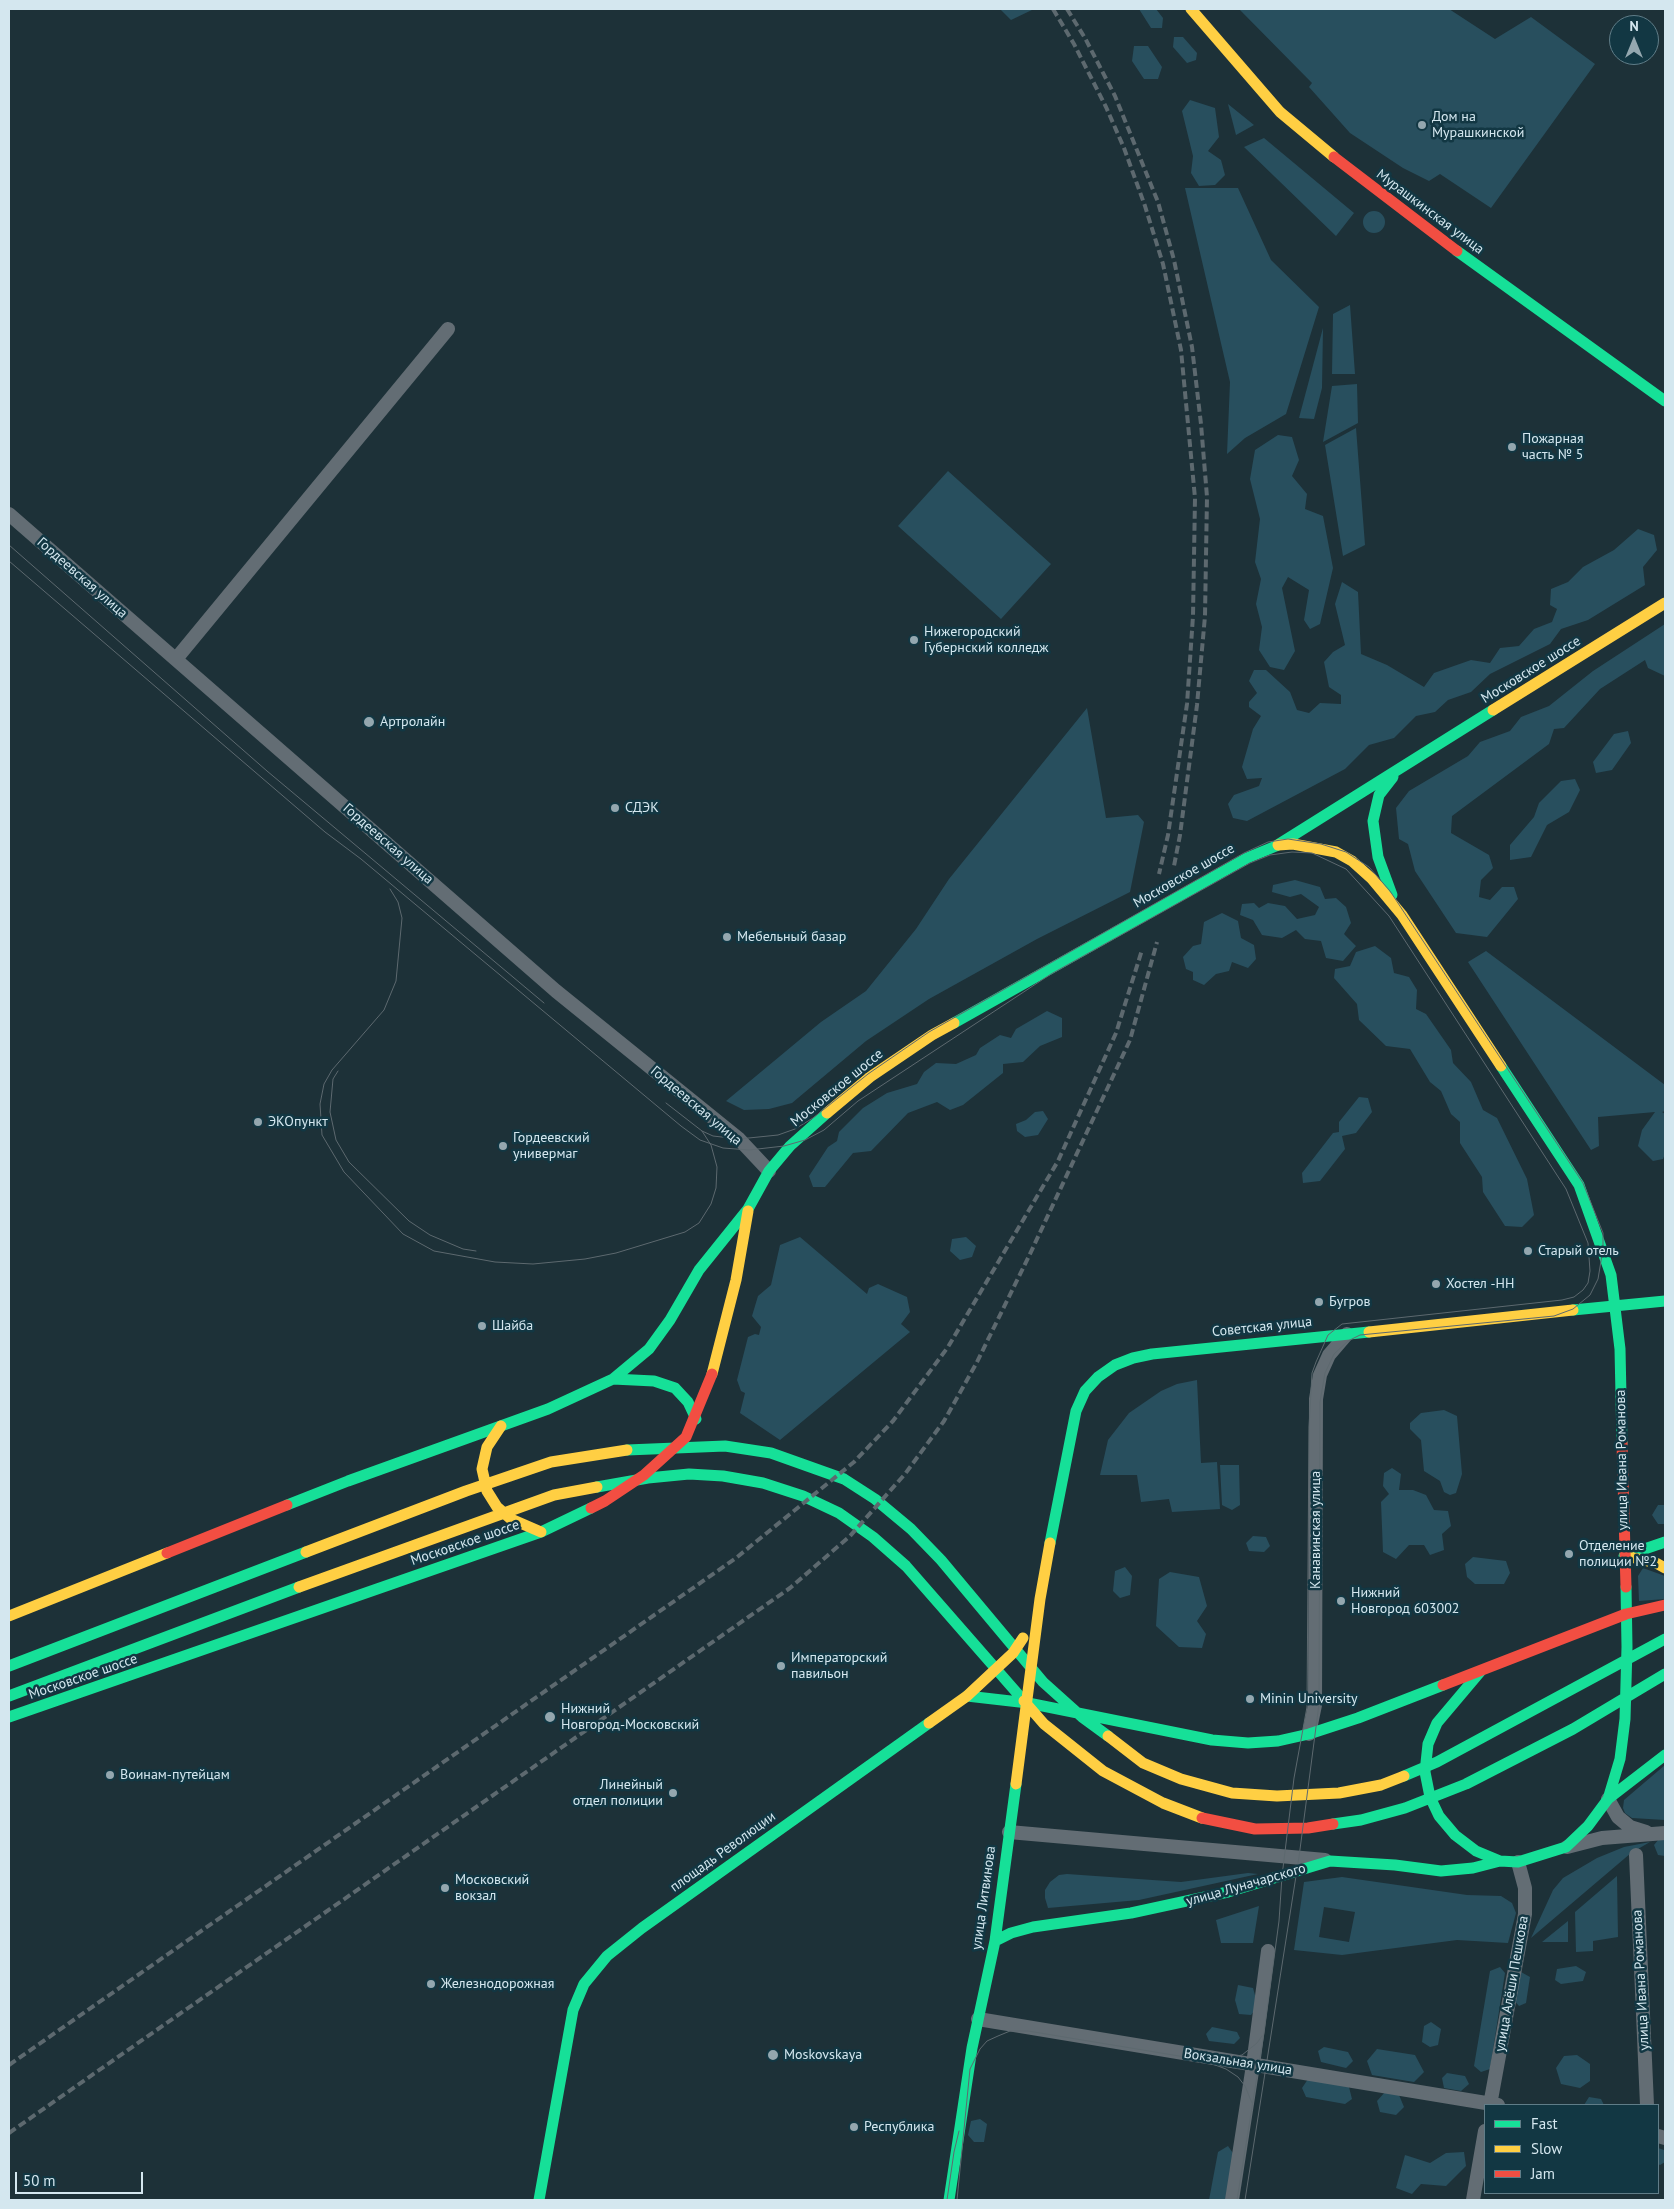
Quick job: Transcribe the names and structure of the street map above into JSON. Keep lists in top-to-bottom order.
{
  "streets": {
    "main road": [
      "Мурашкинская улица",
      "Московское шоссе",
      "Советская улица",
      "улица Ивана Романова",
      "площадь Революции",
      "улица Луначарского",
      "улица Литвинова"
    ],
    "street": [
      "Гордеевская улица",
      "Канавинская улица",
      "улица Алёши Пешкова",
      "Вокзальная улица"
    ]
  },
  "crossings": [
    ["Гордеевская улица", "Московское шоссе"],
    ["Советская улица", "улица Ивана Романова"],
    ["Советская улица", "Канавинская улица"],
    ["Советская улица", "площадь Революции"],
    ["Советская улица", "улица Литвинова"],
    ["площадь Революции", "улица Литвинова"],
    ["улица Луначарского", "улица Литвинова"],
    ["улица Литвинова", "Вокзальная улица"]
  ],
  "places": [
    "Дом на Мурашкинской",
    "Пожарная часть № 5",
    "Нижегородский Губернский колледж",
    "Артролайн",
    "СДЭК",
    "Мебельный базар",
    "ЭКОпункт",
    "Гордеевский универмаг",
    "Старый отель",
    "Хостел -НН",
    "Бугров",
    "Шайба",
    "Отделение полиции №2",
    "Нижний Новгород 603002",
    "Императорский павильон",
    "Minin University",
    "Нижний Новгород-Московский",
    "Воинам-путейцам",
    "Линейный отдел полиции",
    "Московский вокзал",
    "Железнодорожная",
    "Moskovskaya",
    "Республика"
  ],
  "legend": ["Fast", "Slow", "Jam"],
  "scale_bar": "50 m",
  "north": "top"
}
